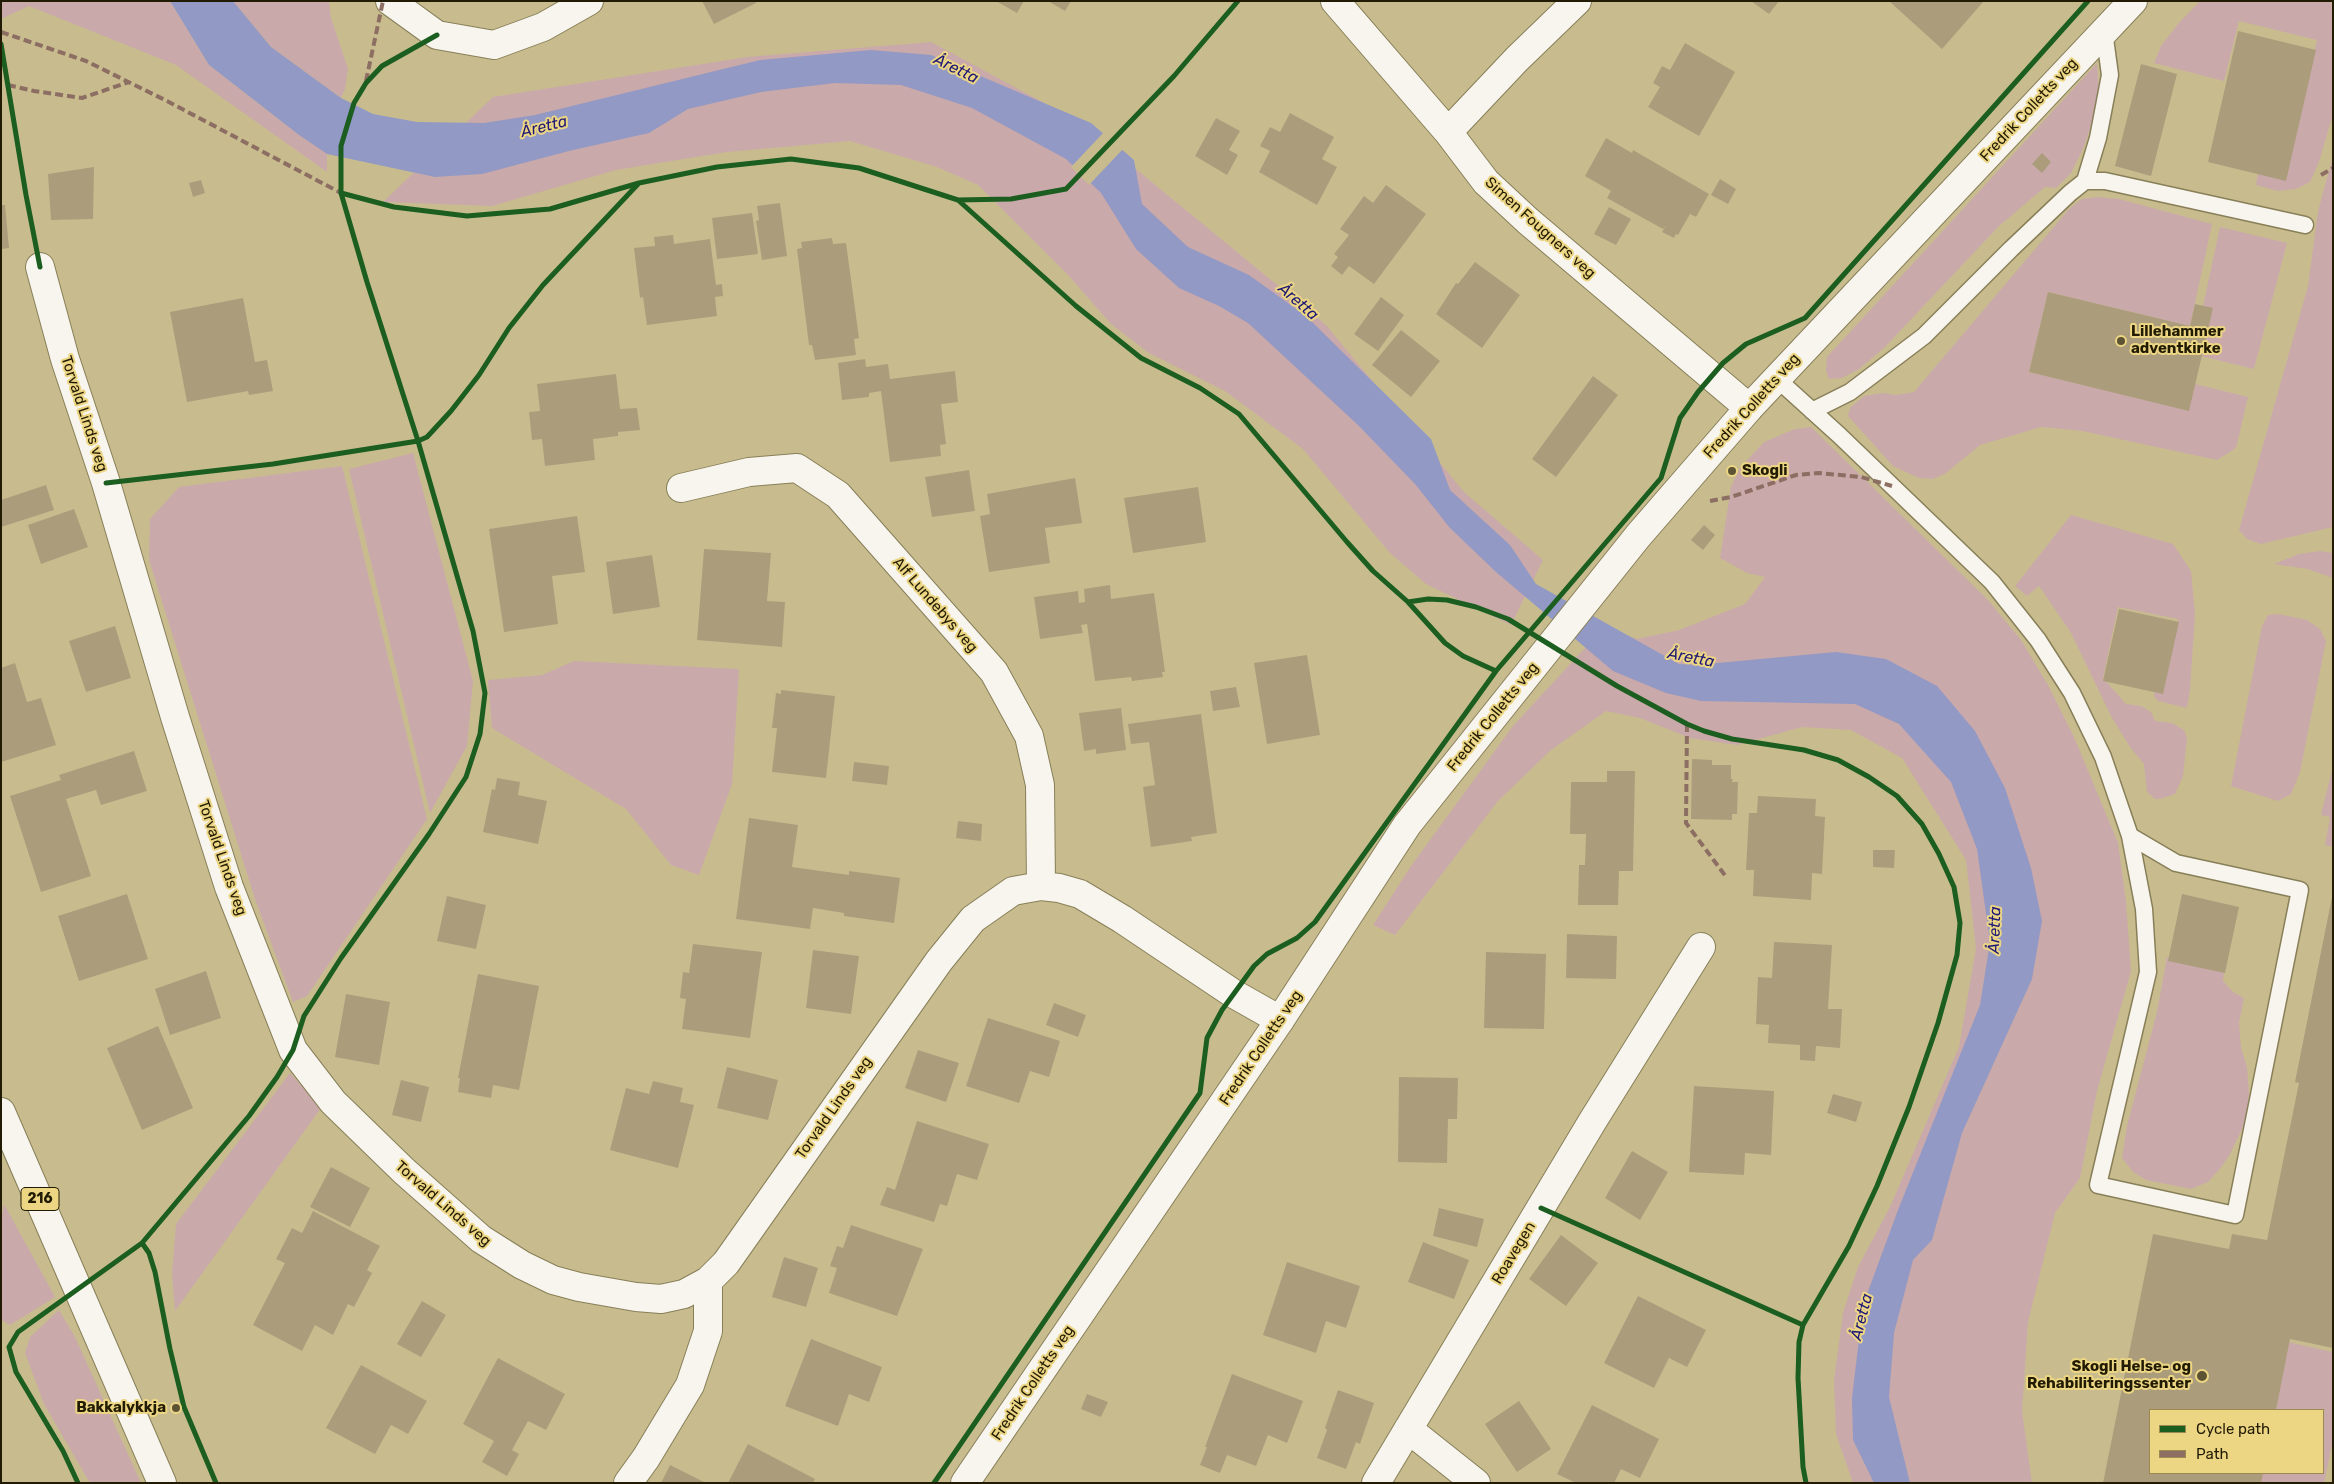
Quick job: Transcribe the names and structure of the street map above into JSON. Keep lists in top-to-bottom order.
{
  "streets": {
    "street": [
      "Fredrik Colletts veg",
      "Simen Fougners veg",
      "Torvald Linds veg",
      "Alf Lundebys veg",
      "216",
      "Roavegen"
    ]
  },
  "crossings": [
    ["Fredrik Colletts veg", "Simen Fougners veg"],
    ["Fredrik Colletts veg", "Torvald Linds veg"],
    ["Torvald Linds veg", "Alf Lundebys veg"]
  ],
  "water": ["Åretta"],
  "places": [
    "Lillehammer adventkirke",
    "Skogli",
    "Skogli Helse- og Rehabiliteringssenter",
    "Bakkalykkja"
  ],
  "legend": ["Cycle path", "Path"]
}
